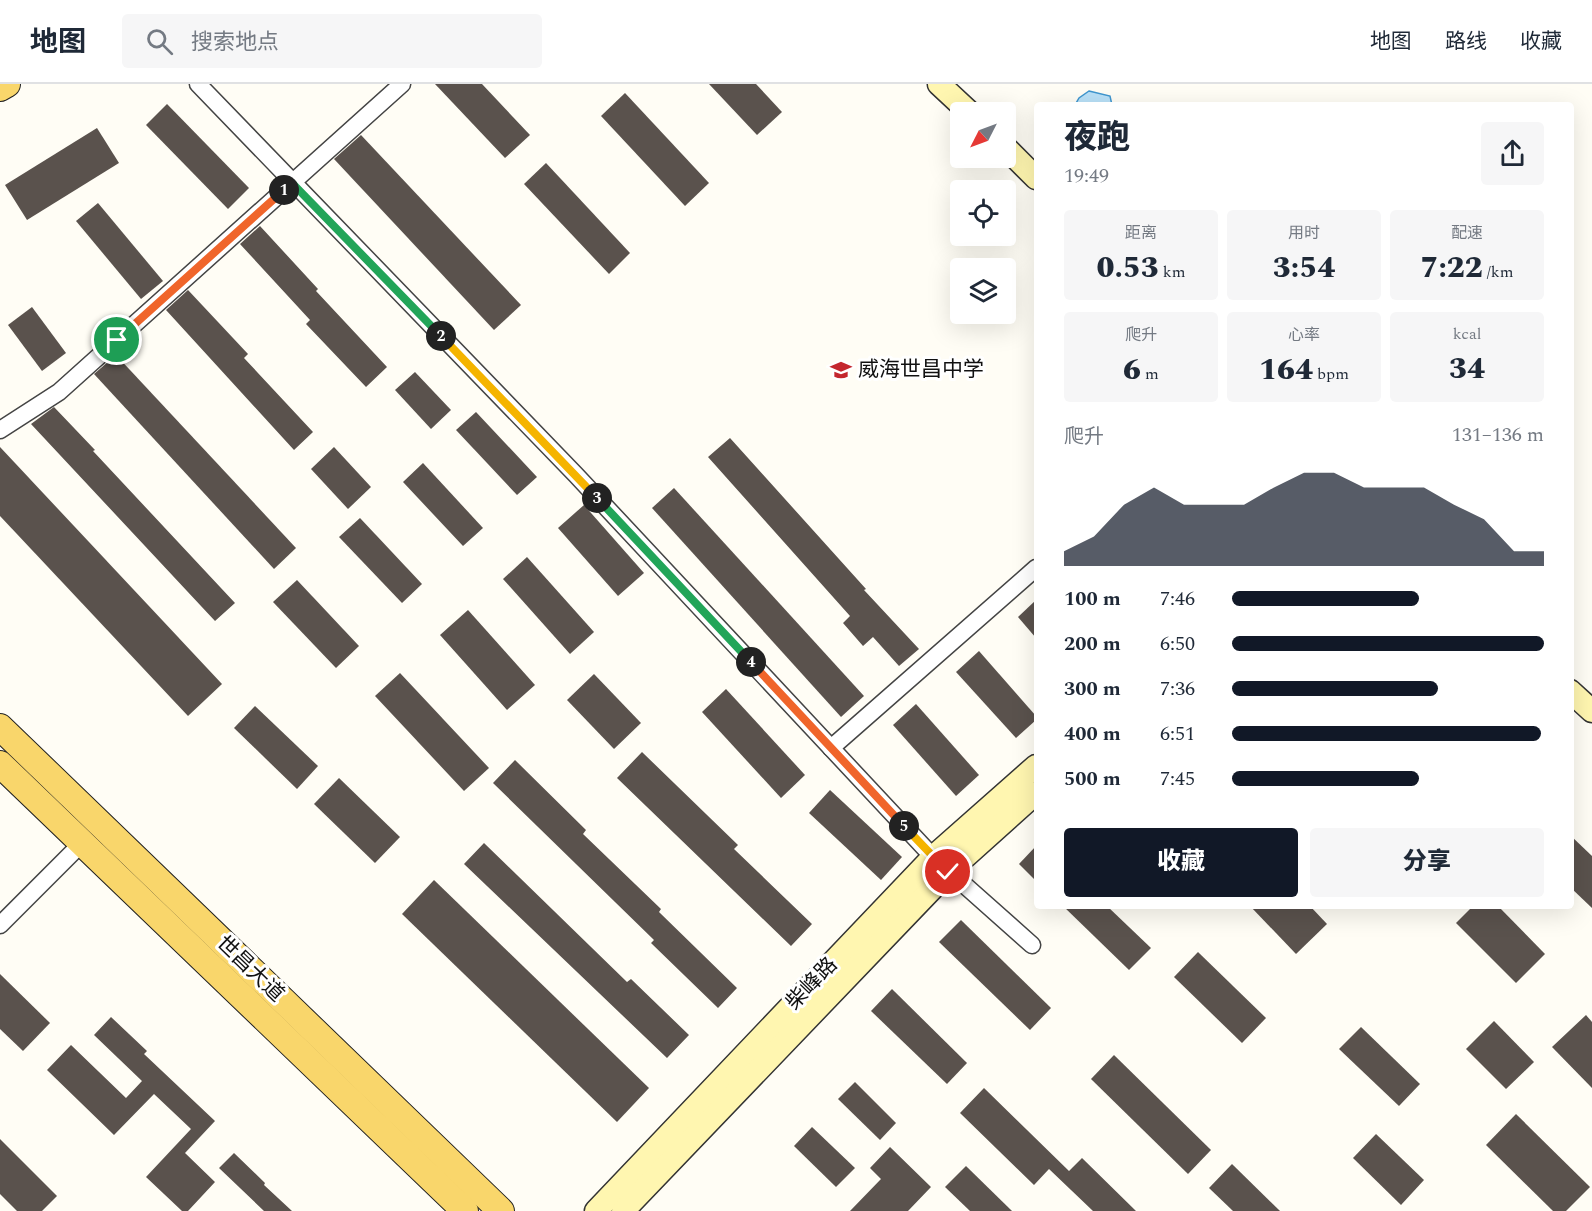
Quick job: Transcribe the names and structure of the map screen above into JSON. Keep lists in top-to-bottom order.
{
  "streets": {
    "main road": ["世昌大道"],
    "street": ["柴峰路"]
  },
  "places": {
    "school or university": ["威海世昌中学"]
  },
  "north": "bottom left",
  "page": {
    "header": "地图",
    "search": "搜索地点",
    "nav": ["地图", "路线", "收藏"],
    "heading": ["夜跑", "19:49"],
    "pins": [
      "1",
      "2",
      "3",
      "4",
      "5"
    ],
    "stats": [
      ["距离", "0.53 km"],
      ["用时", "3:54"],
      ["配速", "7:22 /km"],
      ["爬升", "6 m"],
      ["心率", "164 bpm"],
      ["kcal", "34"]
    ],
    "chart": ["爬升", "131–136 m"],
    "list": [
      {
        "name": "100 m",
        "note": "7:46"
      },
      {
        "name": "200 m",
        "note": "6:50"
      },
      {
        "name": "300 m",
        "note": "7:36"
      },
      {
        "name": "400 m",
        "note": "6:51"
      },
      {
        "name": "500 m",
        "note": "7:45"
      }
    ],
    "buttons": ["收藏", "分享"]
  }
}
